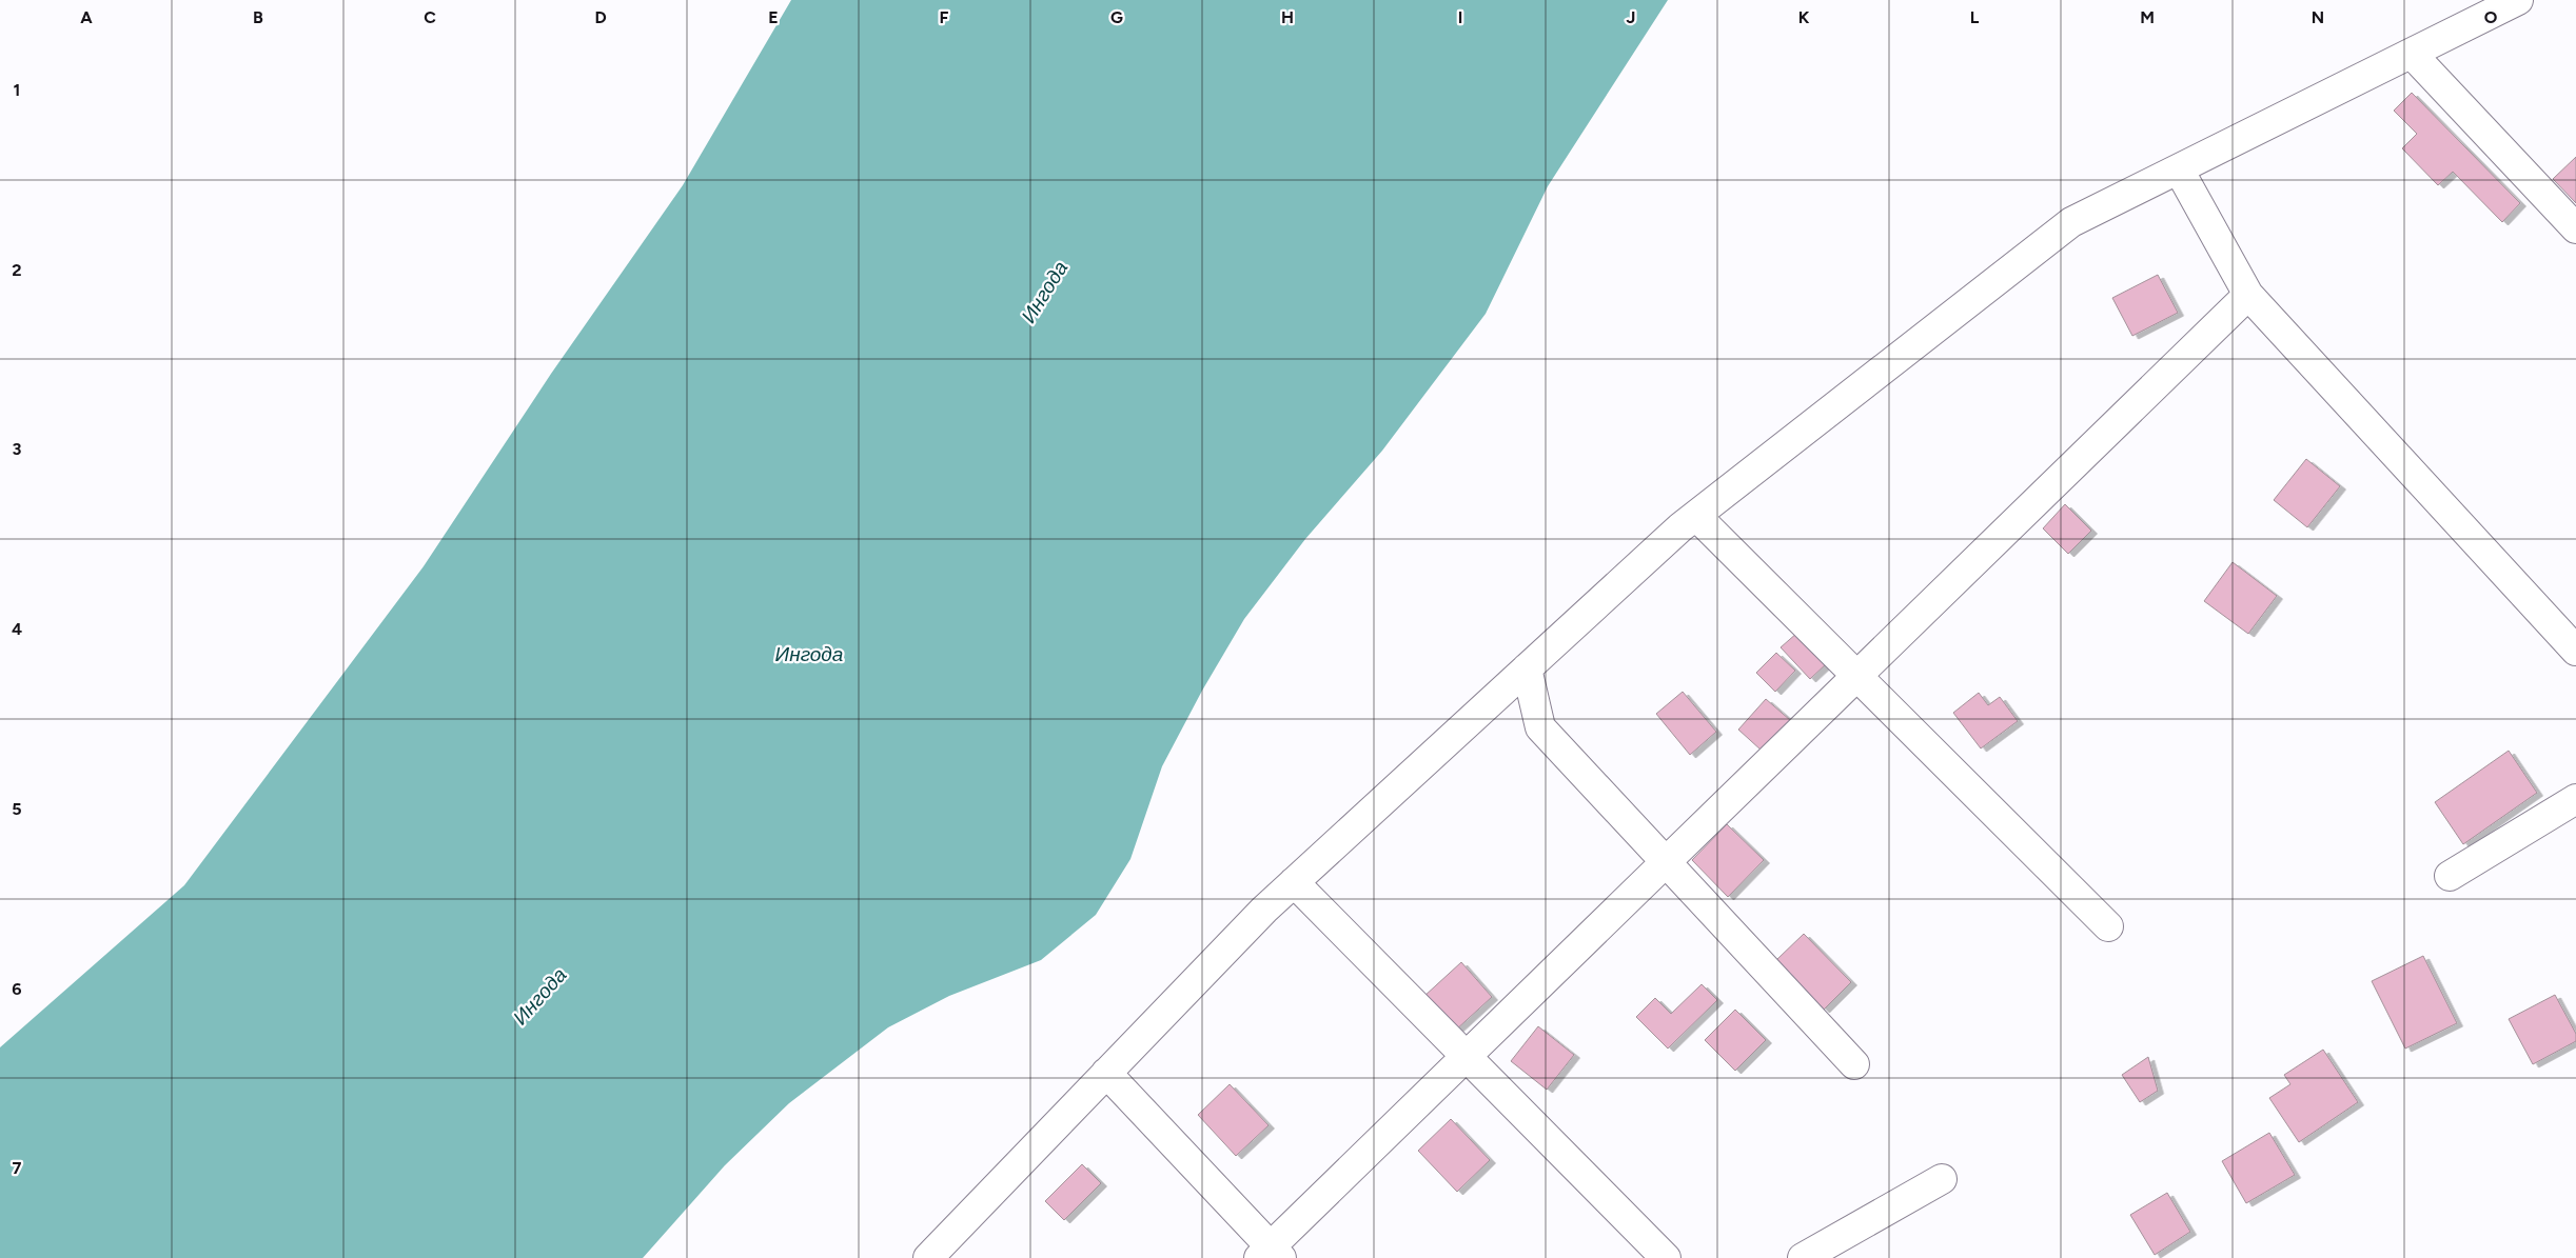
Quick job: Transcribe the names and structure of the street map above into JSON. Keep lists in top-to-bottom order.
{
  "water": ["Ингода"],
  "grid": {
    "columns": [
      "A",
      "B",
      "C",
      "D",
      "E",
      "F",
      "G",
      "H",
      "I",
      "J",
      "K",
      "L",
      "M",
      "N",
      "O"
    ],
    "rows": [
      "1",
      "2",
      "3",
      "4",
      "5",
      "6",
      "7"
    ]
  }
}
